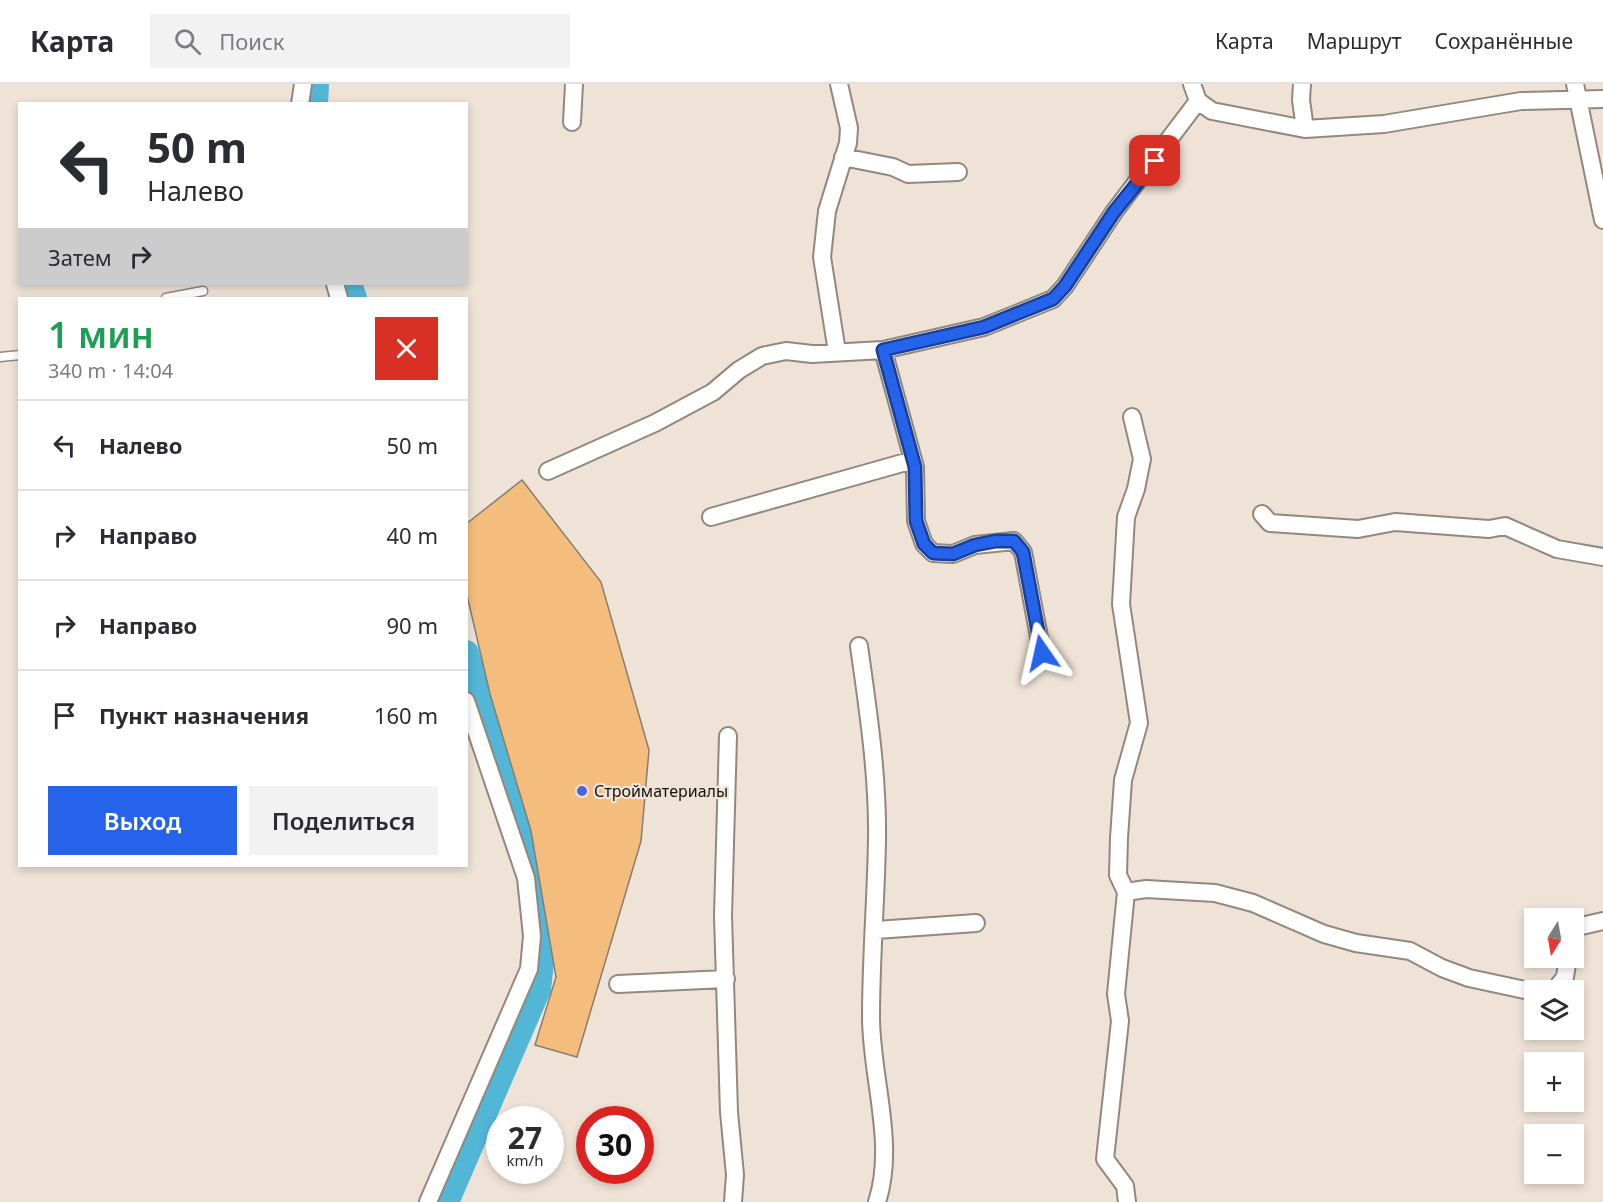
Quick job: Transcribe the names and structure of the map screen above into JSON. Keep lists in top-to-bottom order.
{
  "places": ["Стройматериалы"],
  "north": "bottom",
  "page": {
    "header": "Карта",
    "search": "Поиск",
    "nav": ["Карта", "Маршрут", "Сохранённые"],
    "turn": ["50 m", "Налево"],
    "then": "Затем",
    "heading": ["1 мин", "340 m · 14:04"],
    "list": [
      {
        "name": "Налево",
        "value": "50 m"
      },
      {
        "name": "Направо",
        "value": "40 m"
      },
      {
        "name": "Направо",
        "value": "90 m"
      },
      {
        "name": "Пункт назначения",
        "value": "160 m"
      }
    ],
    "buttons": ["Выход", "Поделиться"],
    "map_buttons": ["+", "−"],
    "speed": "27 km/h",
    "limit": "30"
  }
}
